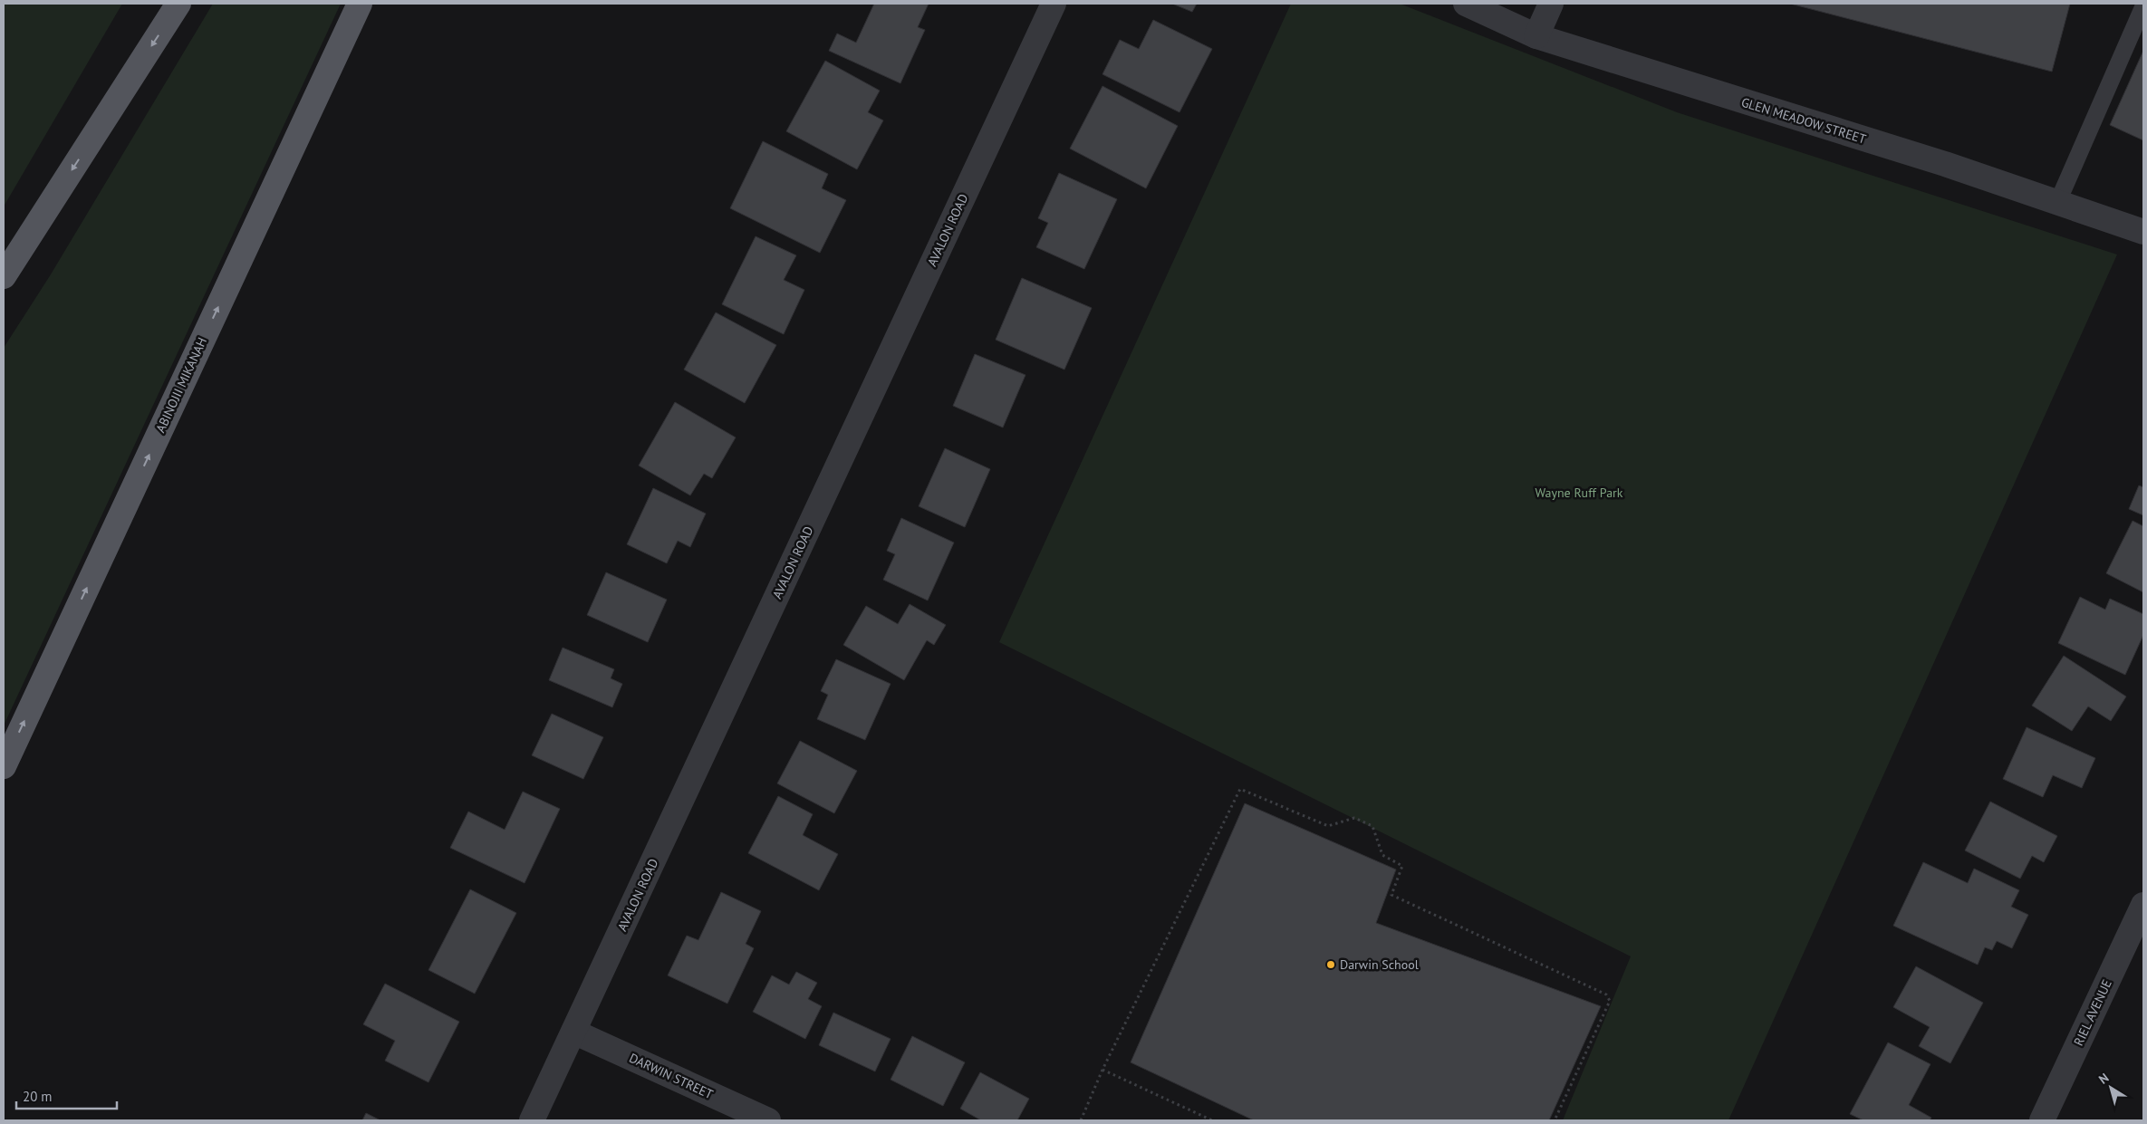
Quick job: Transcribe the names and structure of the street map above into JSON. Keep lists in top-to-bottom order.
{
  "streets": {
    "main road": ["ABINOJII MIKANAH"],
    "street": [
      "GLEN MEADOW STREET",
      "AVALON ROAD",
      "RIEL AVENUE",
      "DARWIN STREET"
    ]
  },
  "crossings": [
    ["AVALON ROAD", "DARWIN STREET"]
  ],
  "parks": ["Wayne Ruff Park"],
  "places": ["Darwin School"],
  "scale_bar": "20 m",
  "north": "top left"
}
